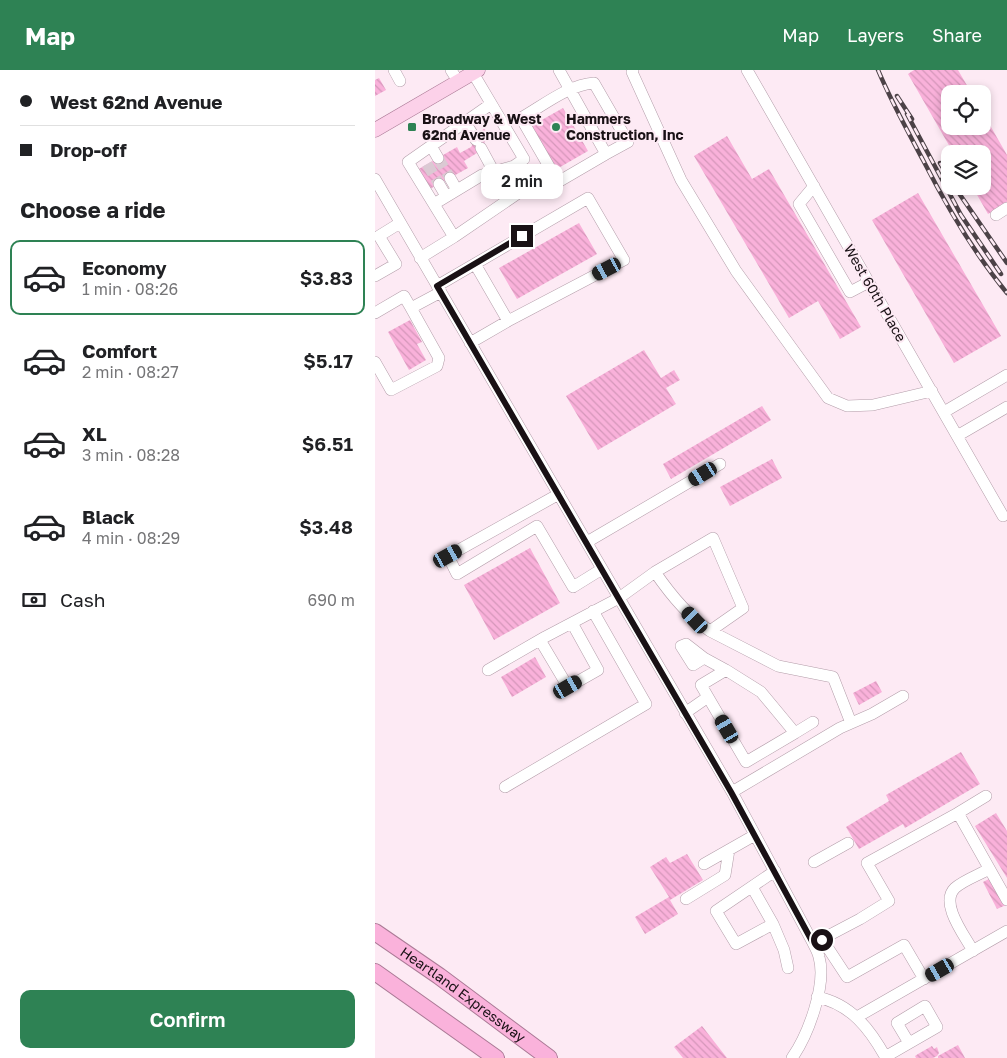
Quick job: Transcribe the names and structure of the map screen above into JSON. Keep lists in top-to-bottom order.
{
  "streets": {
    "highway": ["Heartland Expressway"],
    "street": ["West 60th Place"]
  },
  "places": {
    "transit": ["Broadway & West 62nd Avenue"],
    "other": ["Hammers Construction, Inc"]
  },
  "page": {
    "header": "Map",
    "nav": ["Map", "Layers", "Share"],
    "banner": ["West 62nd Avenue", "Drop-off"],
    "bubble": "2 min",
    "heading": "Choose a ride",
    "list": [
      {
        "name": "Economy",
        "note": "1 min · 08:26",
        "value": "$3.83"
      },
      {
        "name": "Comfort",
        "note": "2 min · 08:27",
        "value": "$5.17"
      },
      {
        "name": "XL",
        "note": "3 min · 08:28",
        "value": "$6.51"
      },
      {
        "name": "Black",
        "note": "4 min · 08:29",
        "value": "$3.48"
      }
    ],
    "pay": ["Cash", "690 m"],
    "buttons": "Confirm"
  }
}
